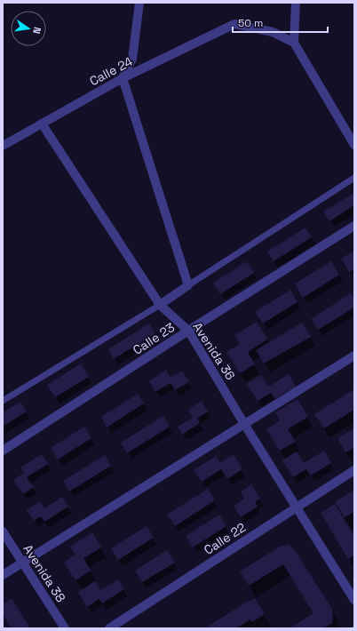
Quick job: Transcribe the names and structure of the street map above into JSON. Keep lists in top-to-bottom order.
{
  "streets": {
    "street": [
      "Calle 24",
      "Calle 23",
      "Avenida 36",
      "Calle 22",
      "Avenida 38"
    ]
  },
  "crossings": [
    ["Calle 24", "Avenida 36"],
    ["Calle 23", "Avenida 36"],
    ["Avenida 36", "Calle 22"]
  ],
  "scale_bar": "50 m",
  "north": "right"
}
